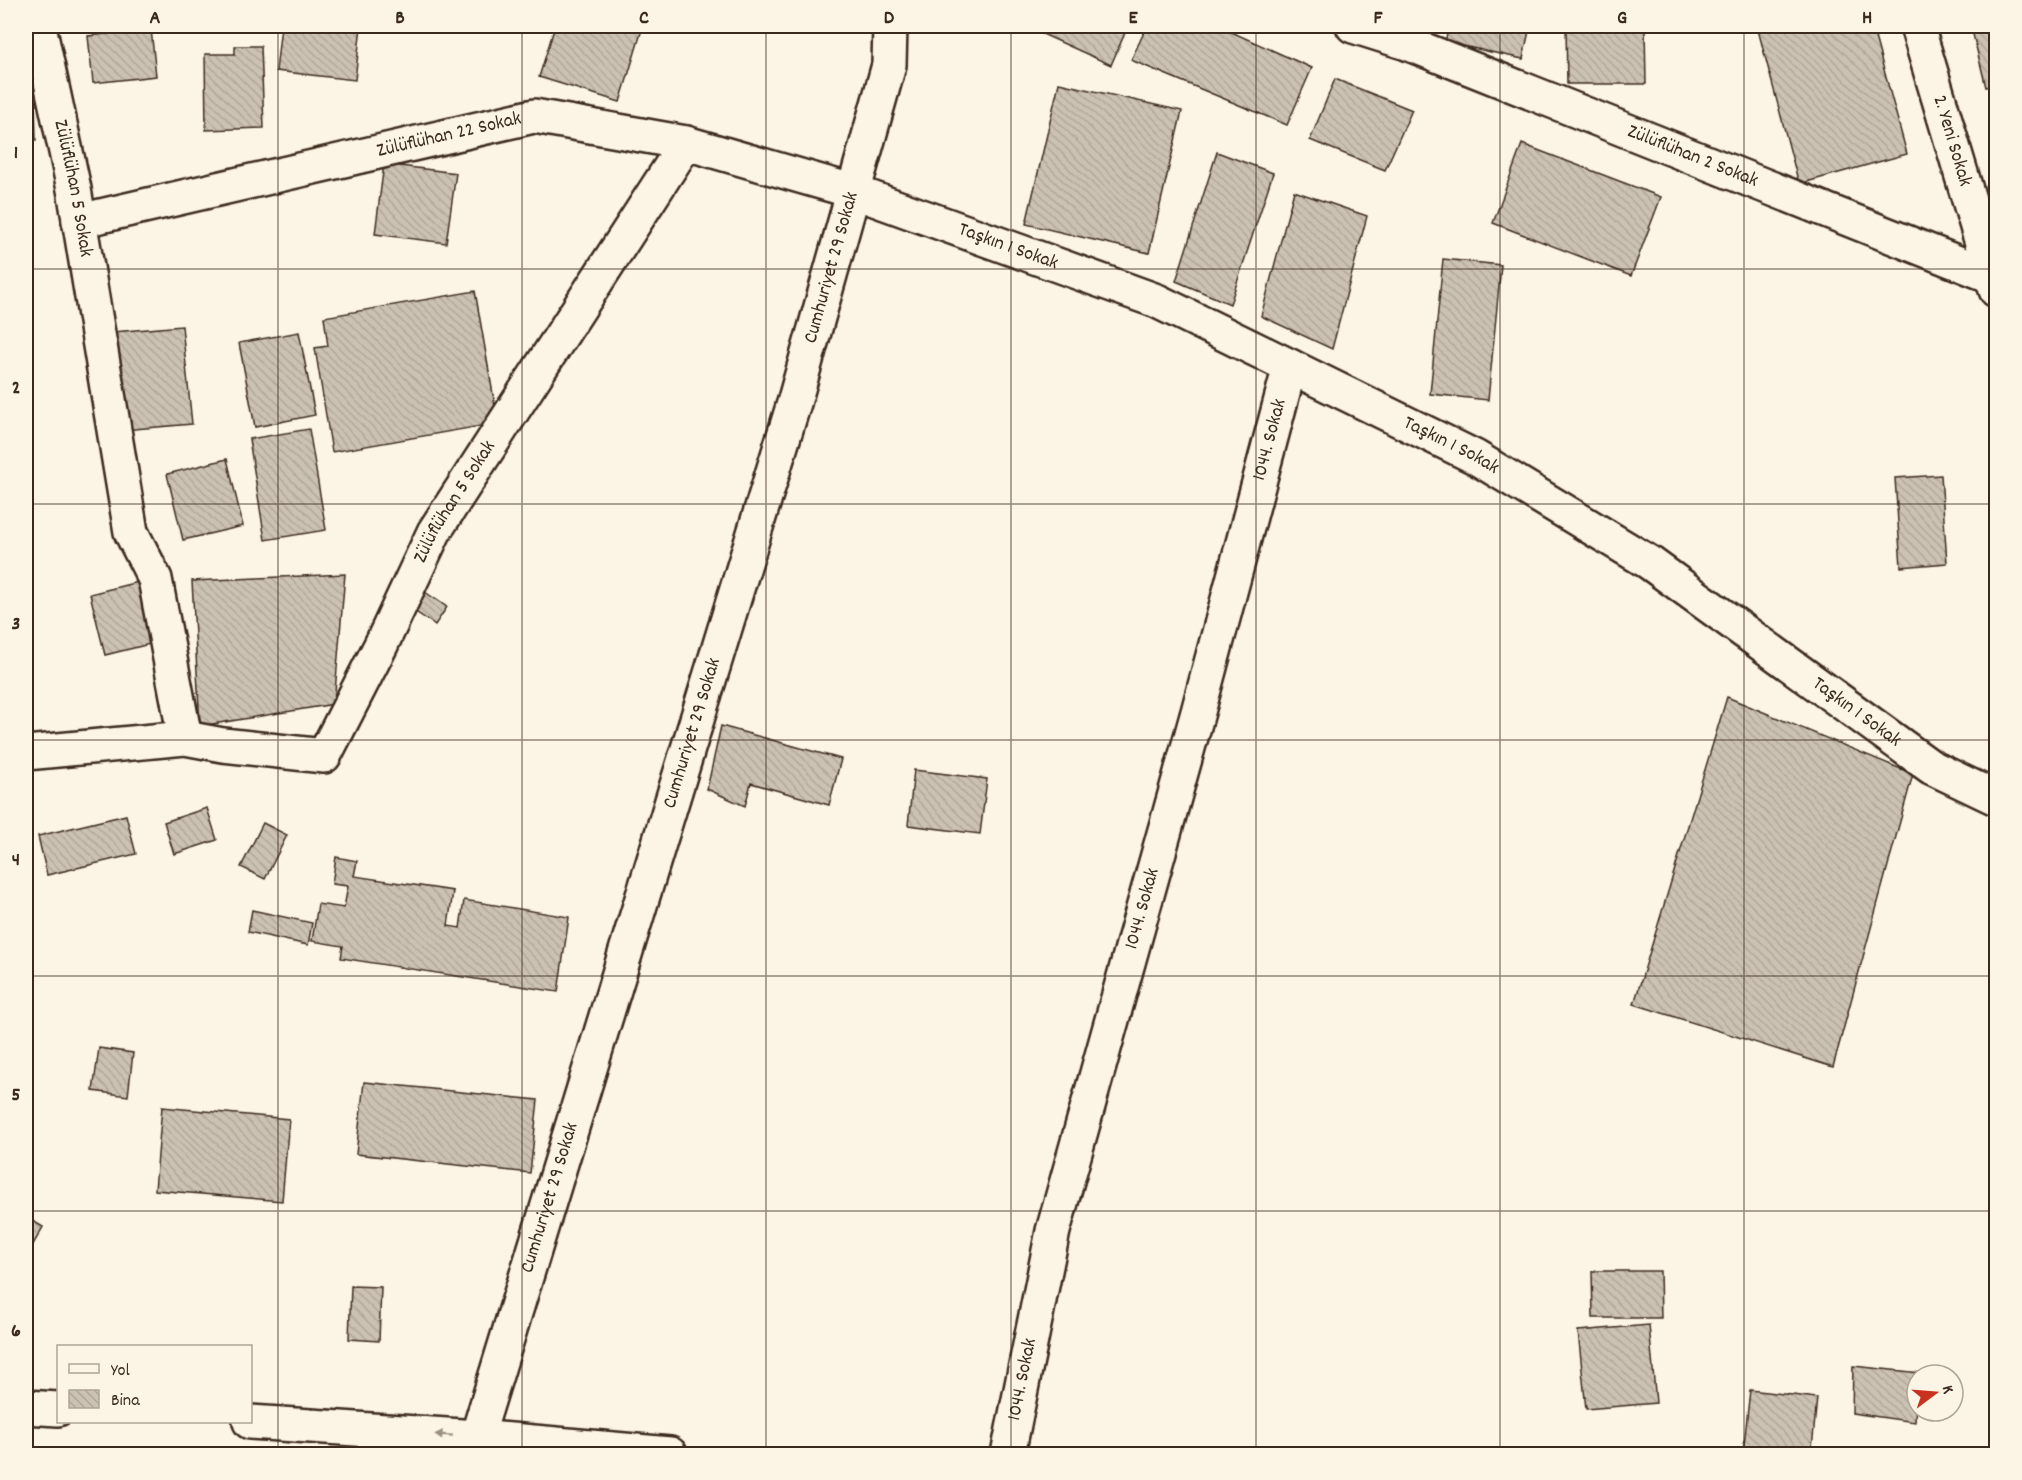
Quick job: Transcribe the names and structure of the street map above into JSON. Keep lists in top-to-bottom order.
{
  "streets": {
    "main road": [
      "Zülüflühan 22 Sokak",
      "2. Yeni Sokak",
      "Zülüflühan 2 Sokak",
      "Zülüflühan 5 Sokak",
      "Taşkın 1 Sokak",
      "Cumhuriyet 29 Sokak",
      "1044. Sokak"
    ]
  },
  "crossings": [
    ["Zülüflühan 22 Sokak", "Zülüflühan 5 Sokak"],
    ["Zülüflühan 22 Sokak", "Taşkın 1 Sokak"],
    ["Zülüflühan 22 Sokak", "Cumhuriyet 29 Sokak"],
    ["2. Yeni Sokak", "Zülüflühan 2 Sokak"],
    ["Taşkın 1 Sokak", "Cumhuriyet 29 Sokak"],
    ["Taşkın 1 Sokak", "1044. Sokak"]
  ],
  "legend": ["Yol", "Bina"],
  "north": "right",
  "grid": {
    "columns": [
      "A",
      "B",
      "C",
      "D",
      "E",
      "F",
      "G",
      "H"
    ],
    "rows": [
      "1",
      "2",
      "3",
      "4",
      "5",
      "6"
    ]
  }
}
